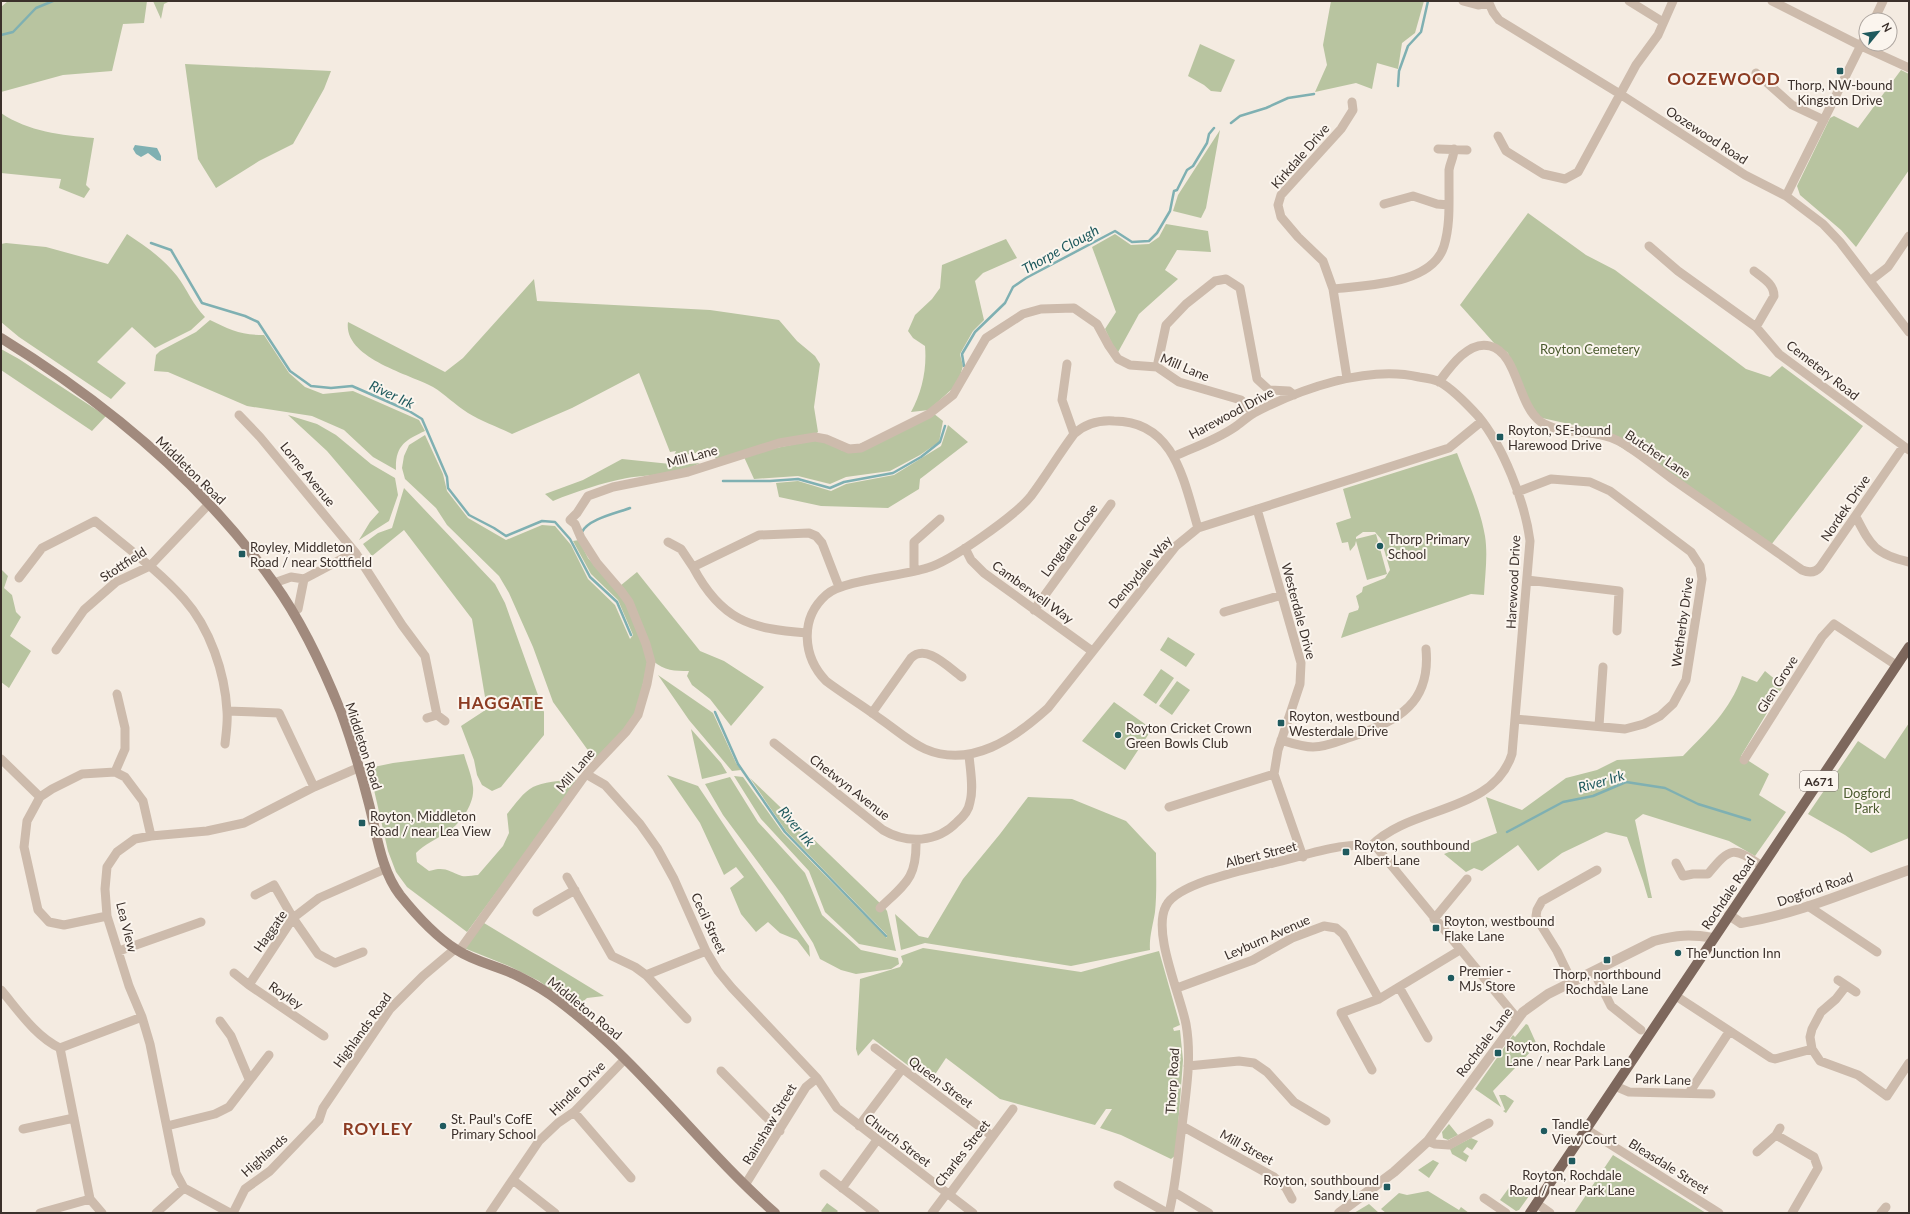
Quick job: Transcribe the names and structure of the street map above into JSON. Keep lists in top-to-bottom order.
{
  "streets": {
    "main road": ["Middleton Road", "A671", "Rochdale Road"],
    "street": [
      "Oozewood Road",
      "Kirkdale Drive",
      "Mill Lane",
      "Cemetery Road",
      "Harewood Drive",
      "Butcher Lane",
      "Lorne Avenue",
      "Nordek Drive",
      "Longdale Close",
      "Stottfield",
      "Denbydale Way",
      "Camberwell Way",
      "Westerdale Drive",
      "Wetherby Drive",
      "Glen Grove",
      "Chetwyn Avenue",
      "Albert Street",
      "Dogford Road",
      "Cecil Street",
      "Lea View",
      "Haggate",
      "Leyburn Avenue",
      "Royley",
      "Highlands Road",
      "Rochdale Lane",
      "Park Lane",
      "Thorp Road",
      "Queen Street",
      "Hindle Drive",
      "Rainshaw Street",
      "Church Street",
      "Mill Street",
      "Charles Street",
      "Highlands",
      "Bleasdale Street"
    ]
  },
  "crossings": [
    ["Kirkdale Drive", "Harewood Drive"],
    ["Mill Lane", "Harewood Drive"],
    ["Mill Lane", "Middleton Road"],
    ["Mill Lane", "Cecil Street"],
    ["Mill Lane", "Highlands Road"],
    ["Cemetery Road", "Nordek Drive"],
    ["Harewood Drive", "Butcher Lane"],
    ["Harewood Drive", "Denbydale Way"],
    ["Harewood Drive", "Wetherby Drive"],
    ["Harewood Drive", "Albert Street"],
    ["Butcher Lane", "Nordek Drive"],
    ["Middleton Road", "Stottfield"],
    ["Middleton Road", "Lea View"],
    ["Middleton Road", "Haggate"],
    ["Middleton Road", "Highlands Road"],
    ["Middleton Road", "Hindle Drive"],
    ["Middleton Road", "Rainshaw Street"],
    ["Longdale Close", "Camberwell Way"],
    ["Denbydale Way", "Camberwell Way"],
    ["Denbydale Way", "Chetwyn Avenue"],
    ["Glen Grove", "Rochdale Road"],
    ["Albert Street", "Thorp Road"],
    ["Dogford Road", "Rochdale Road"],
    ["Rochdale Road", "Rochdale Lane"],
    ["Rochdale Road", "Park Lane"],
    ["Rochdale Road", "Bleasdale Street"],
    ["Cecil Street", "Rainshaw Street"],
    ["Cecil Street", "Church Street"],
    ["Haggate", "Royley"],
    ["Leyburn Avenue", "Thorp Road"],
    ["Highlands Road", "Highlands"],
    ["Thorp Road", "Mill Street"],
    ["Queen Street", "Charles Street"],
    ["Rainshaw Street", "Church Street"],
    ["Church Street", "Charles Street"]
  ],
  "districts": ["OOZEWOOD", "HAGGATE", "ROYLEY"],
  "water": ["Thorpe Clough", "River Irk"],
  "parks": ["Royton Cemetery", "Dogford Park"],
  "places": {
    "transit": [
      "Thorp, NW-bound Kingston Drive",
      "Royton, SE-bound Harewood Drive",
      "Royley, Middleton Road / near Stottfield",
      "Royton, westbound Westerdale Drive",
      "Royton, Middleton Road / near Lea View",
      "Royton, southbound Albert Lane",
      "Royton, westbound Flake Lane",
      "Thorp, northbound Rochdale Lane",
      "Royton, Rochdale Lane / near Park Lane",
      "Royton, Rochdale Road / near Park Lane",
      "Royton, southbound Sandy Lane"
    ],
    "other": [
      "Thorp Primary School",
      "Royton Cricket Crown Green Bowls Club",
      "The Junction Inn",
      "Premier - MJs Store",
      "St. Paul's CofE Primary School",
      "Tandle View Court"
    ]
  },
  "north": "top right"
}
